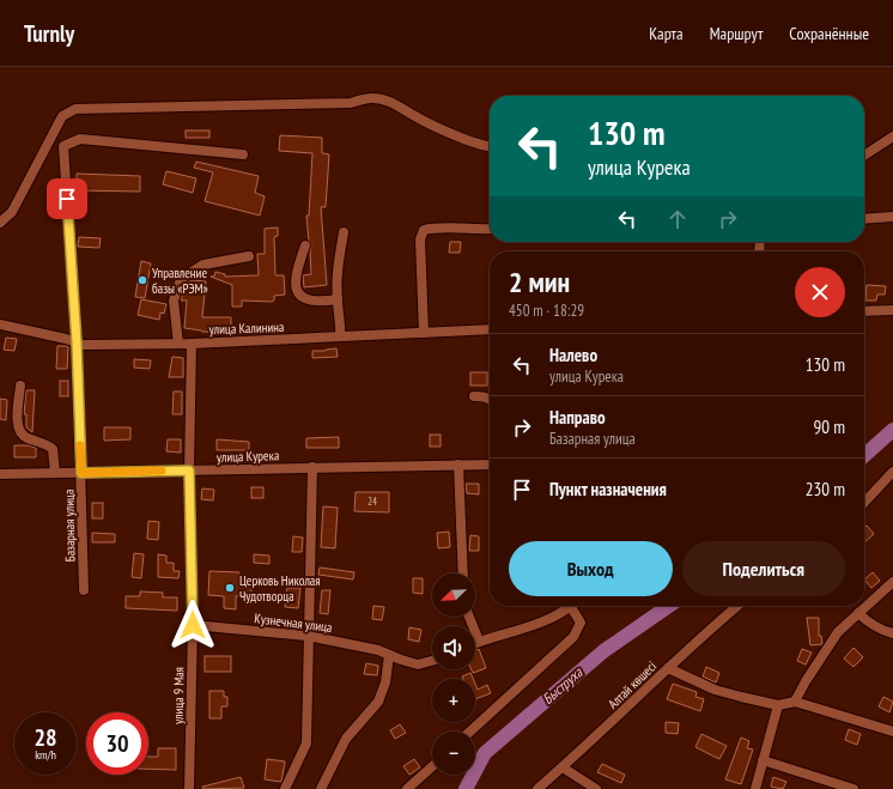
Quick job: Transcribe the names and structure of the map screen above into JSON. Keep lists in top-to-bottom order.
{
  "streets": {
    "street": [
      "улица Калинина",
      "улица Курека",
      "Базарная улица",
      "Кузнечная улица",
      "Алтай көшесі",
      "улица 9 Мая"
    ]
  },
  "crossings": [
    ["улица Калинина", "Базарная улица"],
    ["улица Калинина", "улица 9 Мая"],
    ["улица Курека", "Базарная улица"],
    ["улица Курека", "улица 9 Мая"],
    ["Кузнечная улица", "улица 9 Мая"]
  ],
  "water": ["Быструха"],
  "places": ["Управление базы «РЭМ»", "Церковь Николая Чудотворца"],
  "house_numbers": ["24"],
  "north": "bottom left",
  "page": {
    "header": "Turnly",
    "nav": ["Карта", "Маршрут", "Сохранённые"],
    "turn": ["130 m", "улица Курека"],
    "heading": ["2 мин", "450 m · 18:29"],
    "list": [
      {
        "name": "Налево",
        "note": "улица Курека",
        "value": "130 m"
      },
      {
        "name": "Направо",
        "note": "Базарная улица",
        "value": "90 m"
      },
      {
        "name": "Пункт назначения",
        "value": "230 m"
      }
    ],
    "buttons": ["Выход", "Поделиться"],
    "map_buttons": ["+", "−"],
    "speed": "28 km/h",
    "limit": "30"
  }
}
